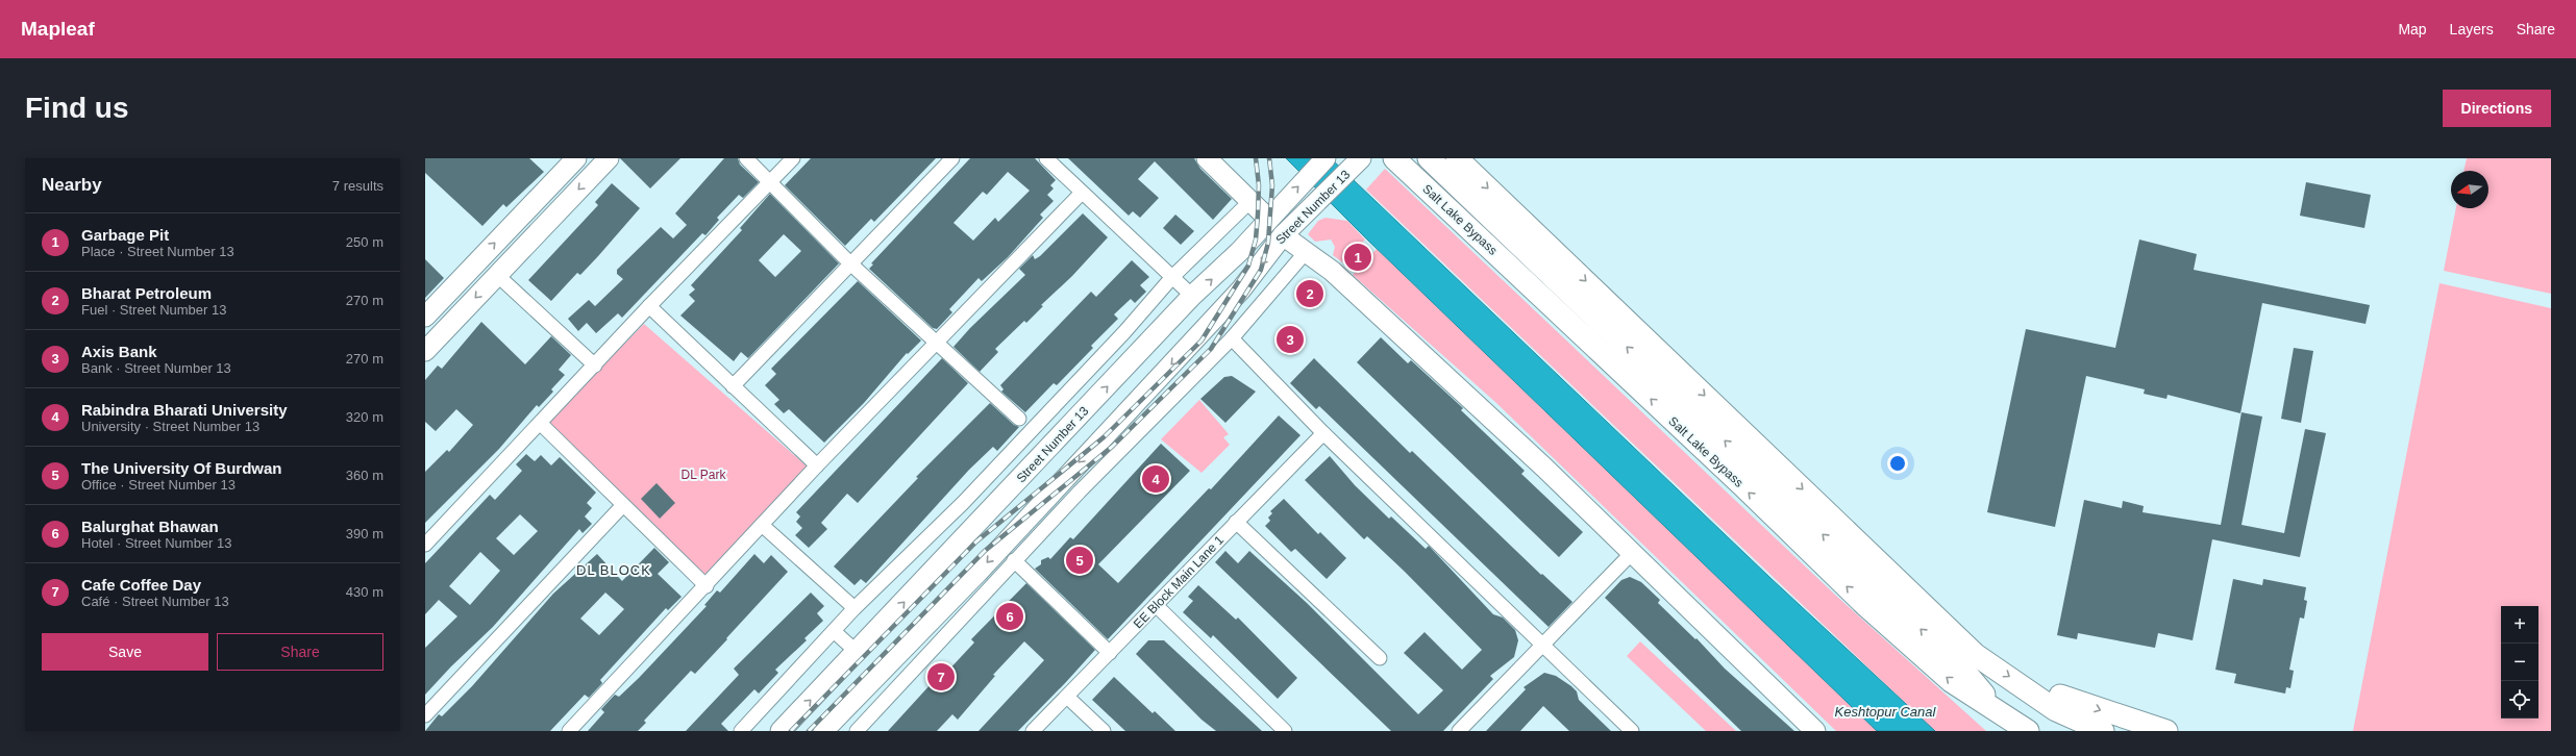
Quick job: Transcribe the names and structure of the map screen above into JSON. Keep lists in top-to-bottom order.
{
  "streets": {
    "main road": ["Street Number 13", "Salt Lake Bypass"],
    "street": ["EE Block Main Lane 1"]
  },
  "districts": ["DL BLOCK"],
  "water": ["Keshtopur Canal"],
  "parks": ["DL Park"],
  "north": "left",
  "page": {
    "header": "Mapleaf",
    "nav": ["Map", "Layers", "Share"],
    "buttons": [
      "Directions",
      ["Save", "Share"]
    ],
    "title": "Find us",
    "heading": ["Nearby", "7 results"],
    "list": [
      {
        "mark": "1",
        "name": "Garbage Pit",
        "note": "Place · Street Number 13",
        "value": "250 m"
      },
      {
        "mark": "2",
        "name": "Bharat Petroleum",
        "note": "Fuel · Street Number 13",
        "value": "270 m"
      },
      {
        "mark": "3",
        "name": "Axis Bank",
        "note": "Bank · Street Number 13",
        "value": "270 m"
      },
      {
        "mark": "4",
        "name": "Rabindra Bharati University",
        "note": "University · Street Number 13",
        "value": "320 m"
      },
      {
        "mark": "5",
        "name": "The University Of Burdwan",
        "note": "Office · Street Number 13",
        "value": "360 m"
      },
      {
        "mark": "6",
        "name": "Balurghat Bhawan",
        "note": "Hotel · Street Number 13",
        "value": "390 m"
      },
      {
        "mark": "7",
        "name": "Cafe Coffee Day",
        "note": "Café · Street Number 13",
        "value": "430 m"
      }
    ],
    "pins": [
      "1",
      "2",
      "3",
      "4",
      "5",
      "6",
      "7"
    ],
    "map_buttons": ["+", "−"]
  }
}
